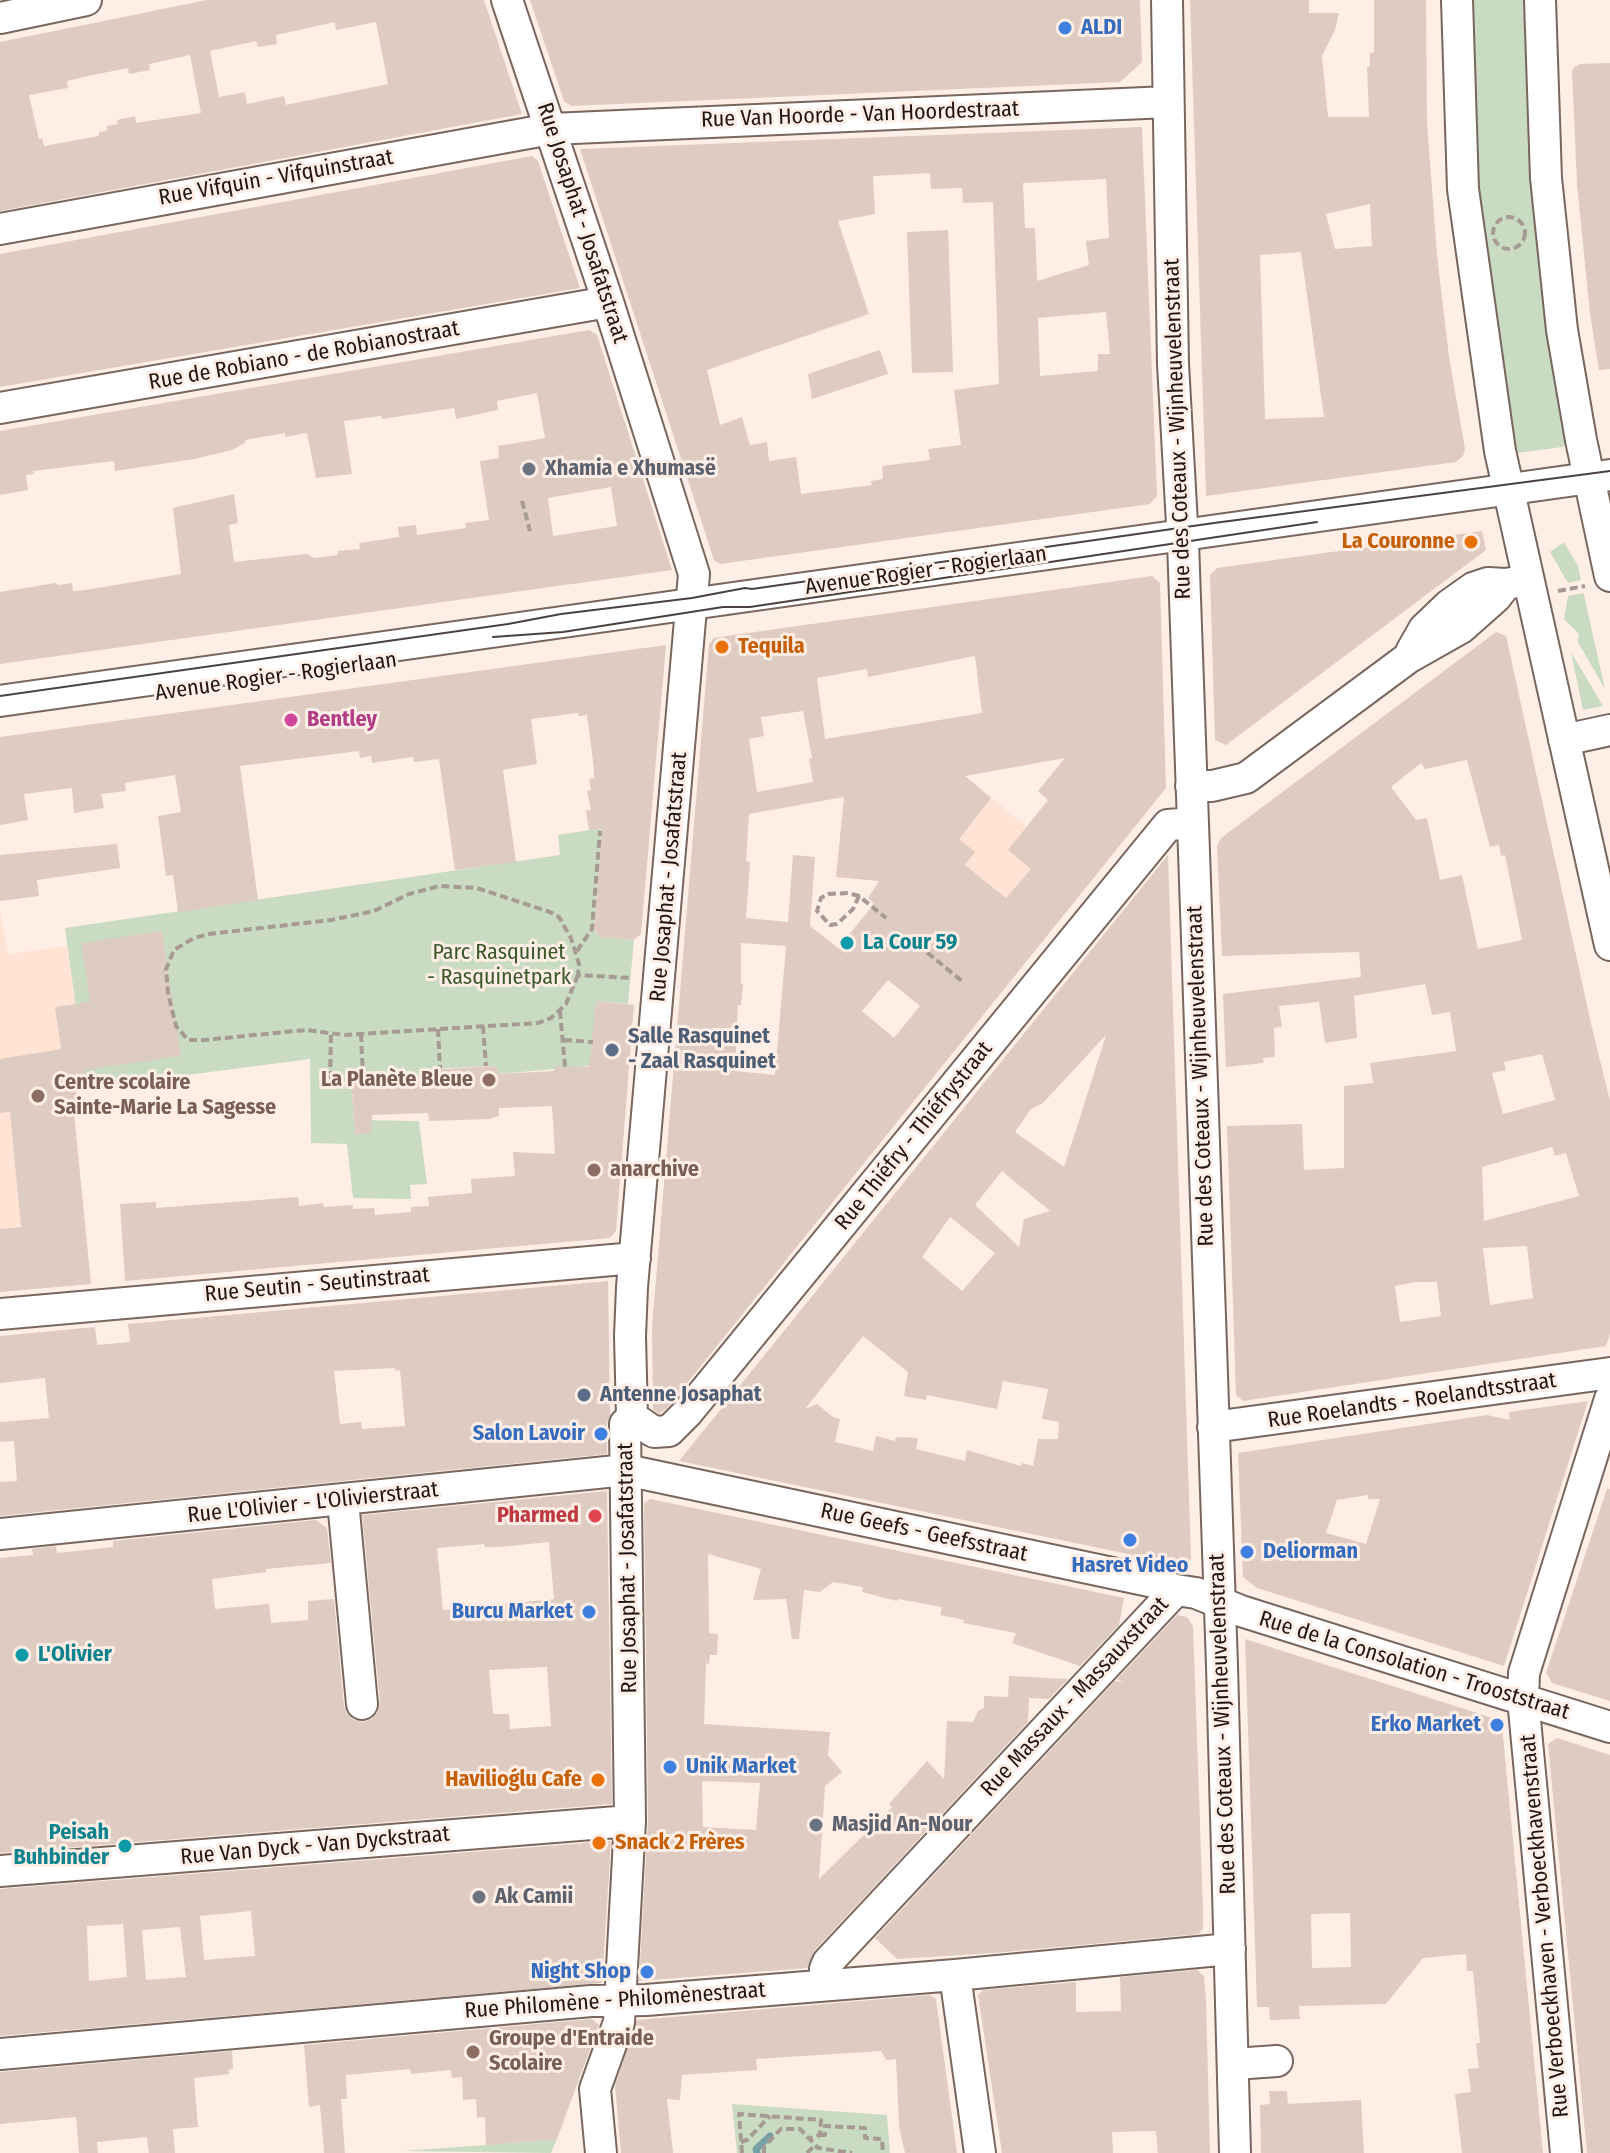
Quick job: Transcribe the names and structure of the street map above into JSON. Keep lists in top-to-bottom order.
{
  "streets": {
    "street": [
      "Rue Van Hoorde - Van Hoordestraat",
      "Rue Vifquin - Vifquinstraat",
      "Rue Josaphat - Josafatstraat",
      "Rue de Robiano - de Robianostraat",
      "Rue des Coteaux - Wijnheuvelenstraat",
      "Avenue Rogier - Rogierlaan",
      "Rue Thiéfry - Thiéfrystraat",
      "Rue Seutin - Seutinstraat",
      "Rue Roelandts - Roelandtsstraat",
      "Rue L'Olivier - L'Olivierstraat",
      "Rue Geefs - Geefsstraat",
      "Rue de la Consolation - Trooststraat",
      "Rue Massaux - Massauxstraat",
      "Rue Van Dyck - Van Dyckstraat",
      "Rue Verboeckhaven - Verboeckhavenstraat",
      "Rue Philomène - Philomènestraat"
    ]
  },
  "crossings": [
    ["Rue Van Hoorde - Van Hoordestraat", "Rue Vifquin - Vifquinstraat"],
    ["Rue Van Hoorde - Van Hoordestraat", "Rue Josaphat - Josafatstraat"],
    ["Rue Van Hoorde - Van Hoordestraat", "Rue des Coteaux - Wijnheuvelenstraat"],
    ["Rue Vifquin - Vifquinstraat", "Rue Josaphat - Josafatstraat"],
    ["Rue Josaphat - Josafatstraat", "Rue de Robiano - de Robianostraat"],
    ["Rue Josaphat - Josafatstraat", "Avenue Rogier - Rogierlaan"],
    ["Rue Josaphat - Josafatstraat", "Rue Thiéfry - Thiéfrystraat"],
    ["Rue Josaphat - Josafatstraat", "Rue Seutin - Seutinstraat"],
    ["Rue Josaphat - Josafatstraat", "Rue L'Olivier - L'Olivierstraat"],
    ["Rue Josaphat - Josafatstraat", "Rue Geefs - Geefsstraat"],
    ["Rue Josaphat - Josafatstraat", "Rue Van Dyck - Van Dyckstraat"],
    ["Rue Josaphat - Josafatstraat", "Rue Philomène - Philomènestraat"],
    ["Rue des Coteaux - Wijnheuvelenstraat", "Avenue Rogier - Rogierlaan"],
    ["Rue des Coteaux - Wijnheuvelenstraat", "Rue Thiéfry - Thiéfrystraat"],
    ["Rue des Coteaux - Wijnheuvelenstraat", "Rue Roelandts - Roelandtsstraat"],
    ["Rue des Coteaux - Wijnheuvelenstraat", "Rue Geefs - Geefsstraat"],
    ["Rue des Coteaux - Wijnheuvelenstraat", "Rue de la Consolation - Trooststraat"],
    ["Rue des Coteaux - Wijnheuvelenstraat", "Rue Philomène - Philomènestraat"],
    ["Rue L'Olivier - L'Olivierstraat", "Rue Geefs - Geefsstraat"],
    ["Rue Geefs - Geefsstraat", "Rue de la Consolation - Trooststraat"],
    ["Rue Geefs - Geefsstraat", "Rue Massaux - Massauxstraat"],
    ["Rue de la Consolation - Trooststraat", "Rue Verboeckhaven - Verboeckhavenstraat"],
    ["Rue Massaux - Massauxstraat", "Rue Philomène - Philomènestraat"]
  ],
  "parks": ["Parc Rasquinet - Rasquinetpark"],
  "places": [
    "ALDI",
    "Xhamia e Xhumasë",
    "La Couronne",
    "Tequila",
    "Bentley",
    "La Cour 59",
    "Salle Rasquinet - Zaal Rasquinet",
    "La Planète Bleue",
    "Centre scolaire Sainte-Marie La Sagesse",
    "anarchive",
    "Antenne Josaphat",
    "Salon Lavoir",
    "Pharmed",
    "Hasret Video",
    "Deliorman",
    "Burcu Market",
    "L'Olivier",
    "Erko Market",
    "Unik Market",
    "Havilioǵlu Cafe",
    "Masjid An-Nour",
    "Snack 2 Frères",
    "Peisah Buhbinder",
    "Ak Camii",
    "Night Shop",
    "Groupe d'Entraide Scolaire"
  ]
}
